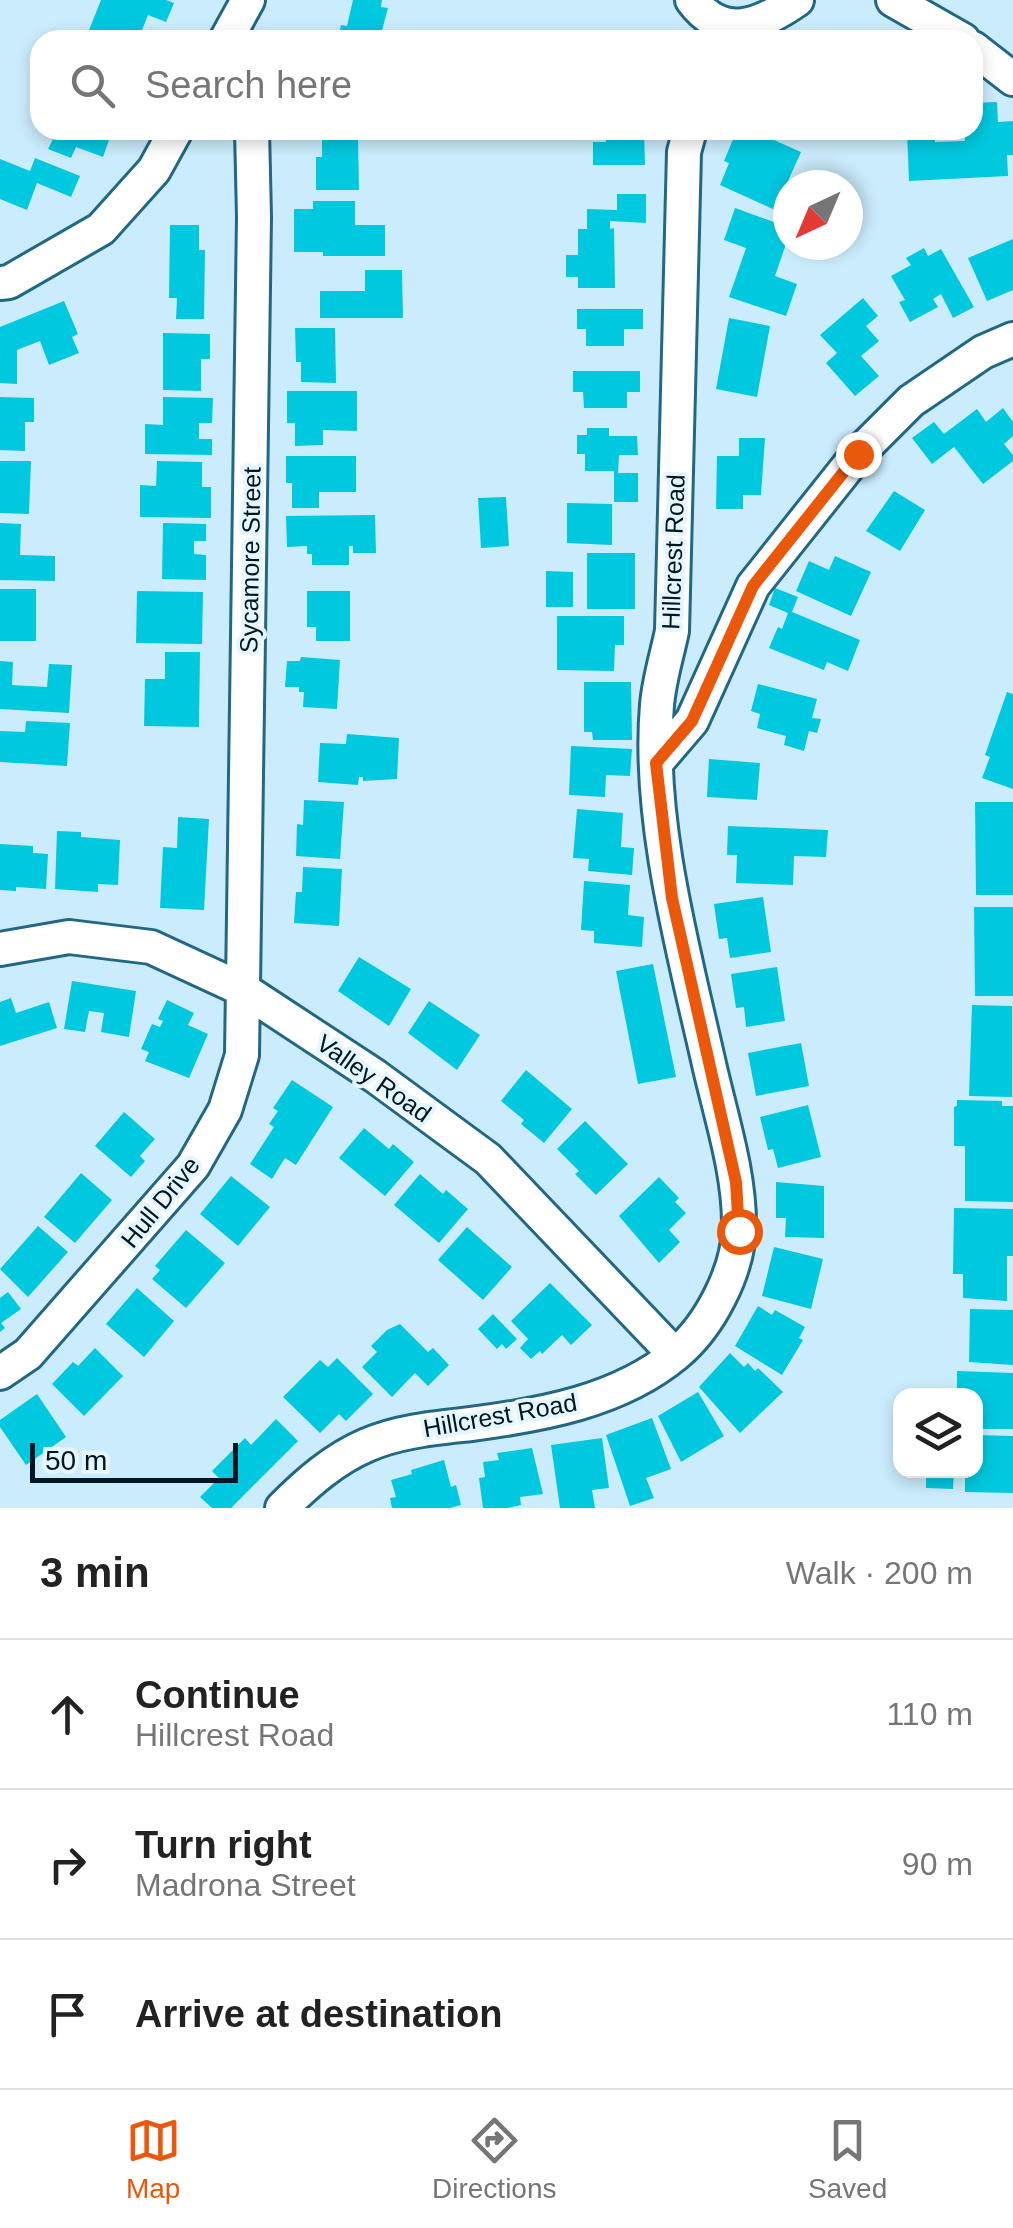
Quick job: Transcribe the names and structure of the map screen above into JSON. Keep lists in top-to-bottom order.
{
  "streets": {
    "street": [
      "Hillcrest Road",
      "Sycamore Street",
      "Valley Road",
      "Hull Drive"
    ]
  },
  "crossings": [
    ["Hillcrest Road", "Valley Road"],
    ["Sycamore Street", "Valley Road"],
    ["Sycamore Street", "Hull Drive"],
    ["Valley Road", "Hull Drive"]
  ],
  "scale_bar": "50 m",
  "north": "bottom left",
  "page": {
    "search": "Search here",
    "scale": "50 m",
    "heading": ["3 min", "Walk · 200 m"],
    "list": [
      ["Continue", "Hillcrest Road", "110 m"],
      ["Turn right", "Madrona Street", "90 m"],
      "Arrive at destination"
    ],
    "nav": ["Map", "Directions", "Saved"]
  }
}
